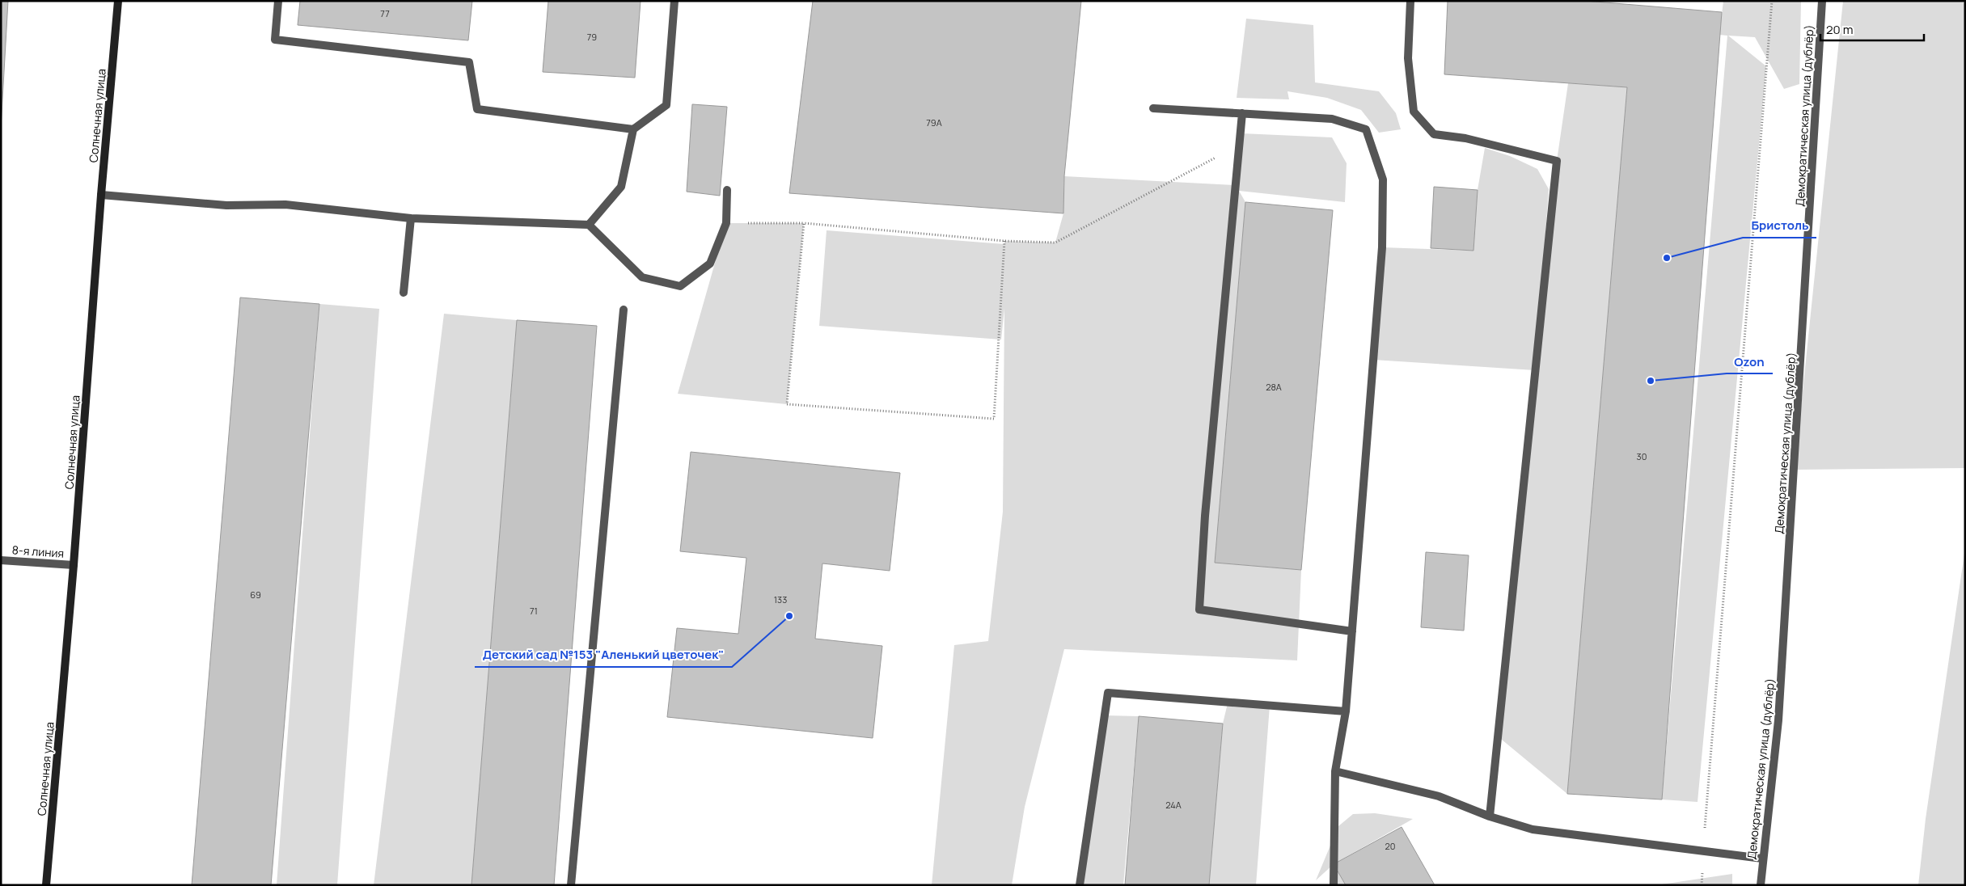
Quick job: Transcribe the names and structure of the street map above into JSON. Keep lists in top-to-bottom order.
{
  "streets": {
    "main road": ["Солнечная улица"],
    "street": ["Демократическая улица (дублёр)", "8-я линия"]
  },
  "crossings": [
    ["Солнечная улица", "8-я линия"]
  ],
  "places": ["Бристоль", "Ozon", "Детский сад №153 \"Аленький цветочек\""],
  "house_numbers": [
    "77",
    "79",
    "79А",
    "28А",
    "30",
    "69",
    "133",
    "71",
    "24А",
    "20"
  ],
  "scale_bar": "20 m"
}
